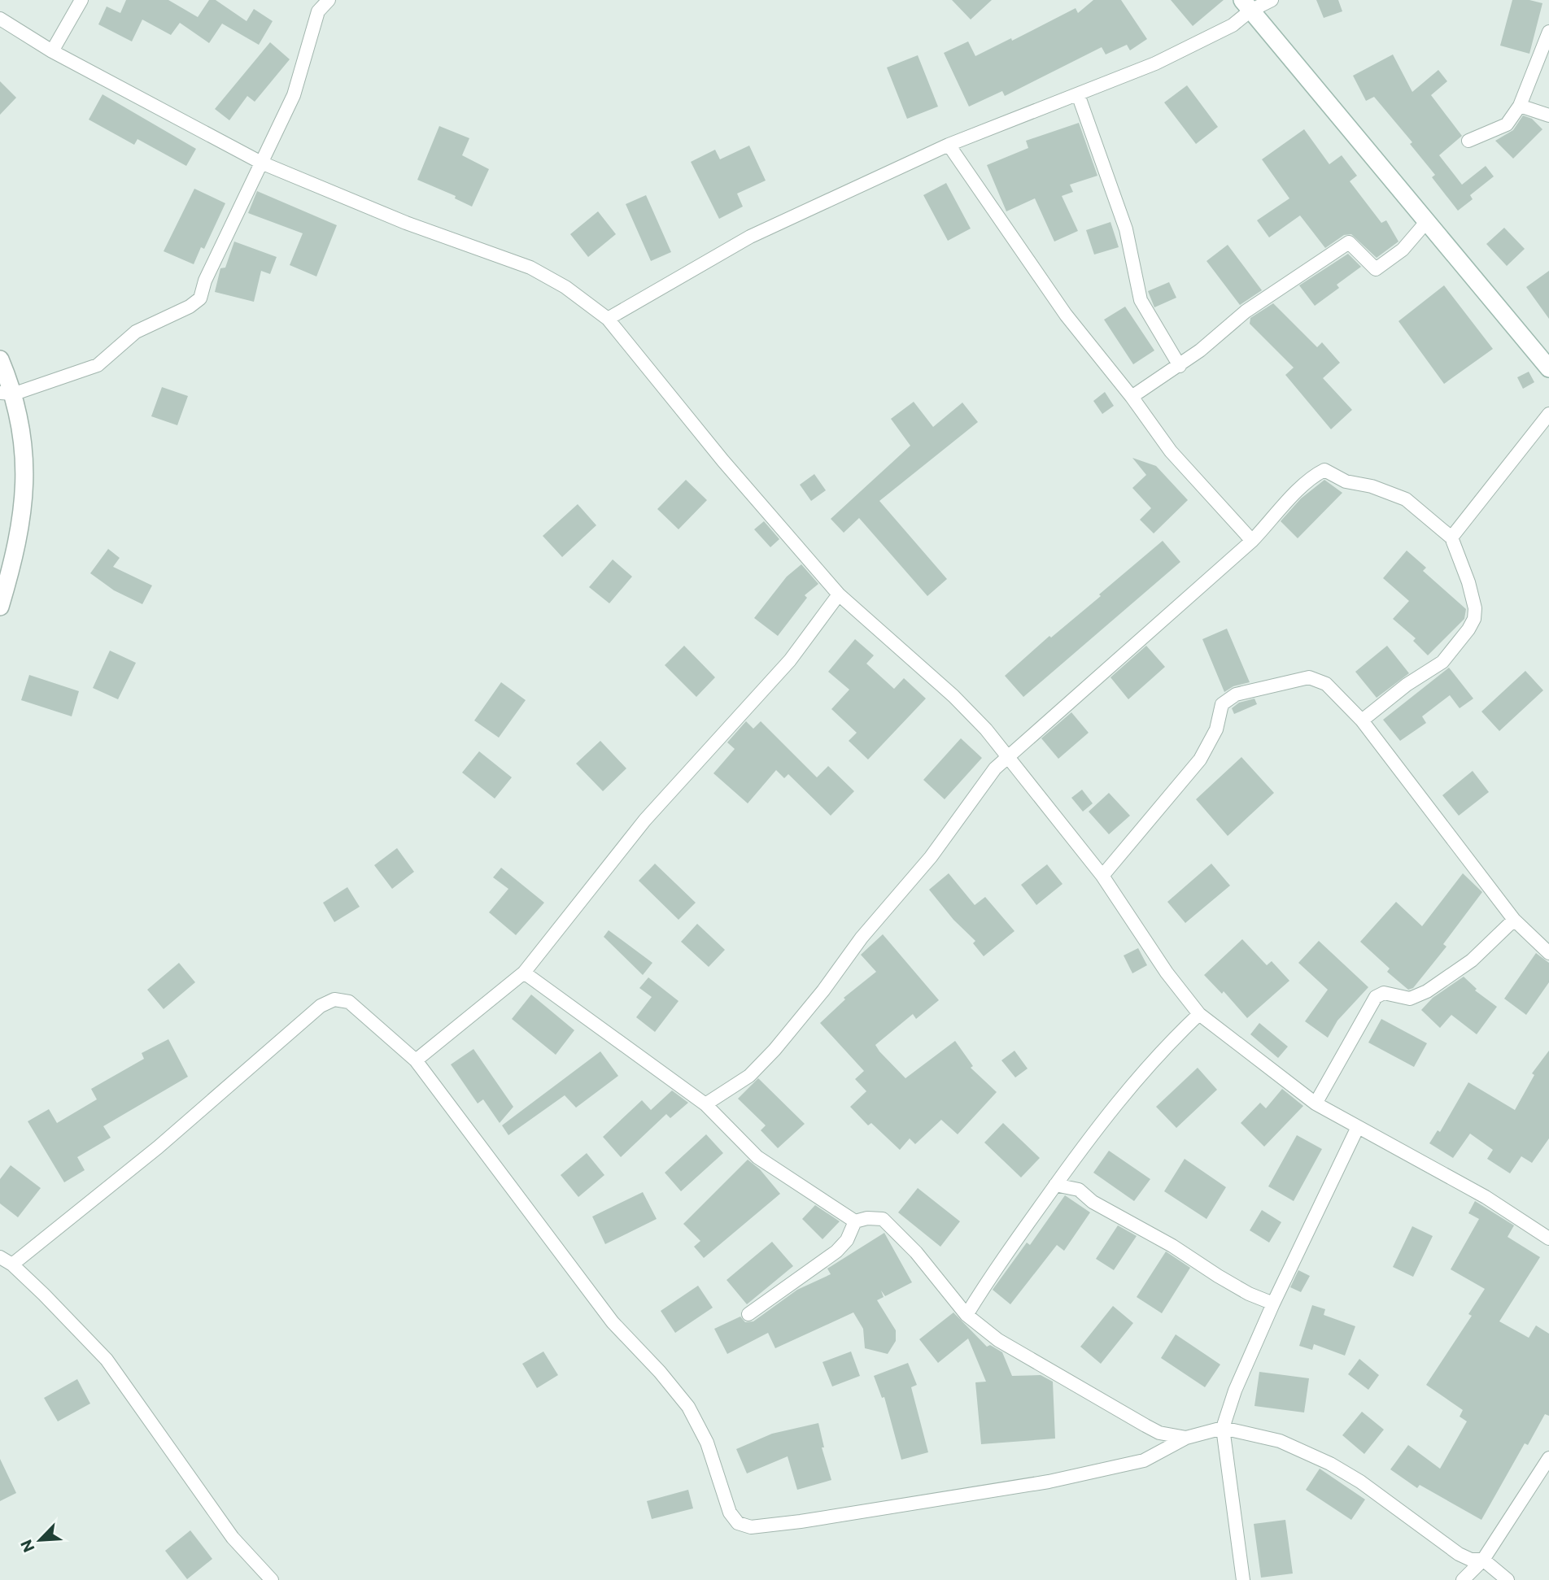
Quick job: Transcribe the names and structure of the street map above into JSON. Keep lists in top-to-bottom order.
{
  "north": "bottom left"
}
